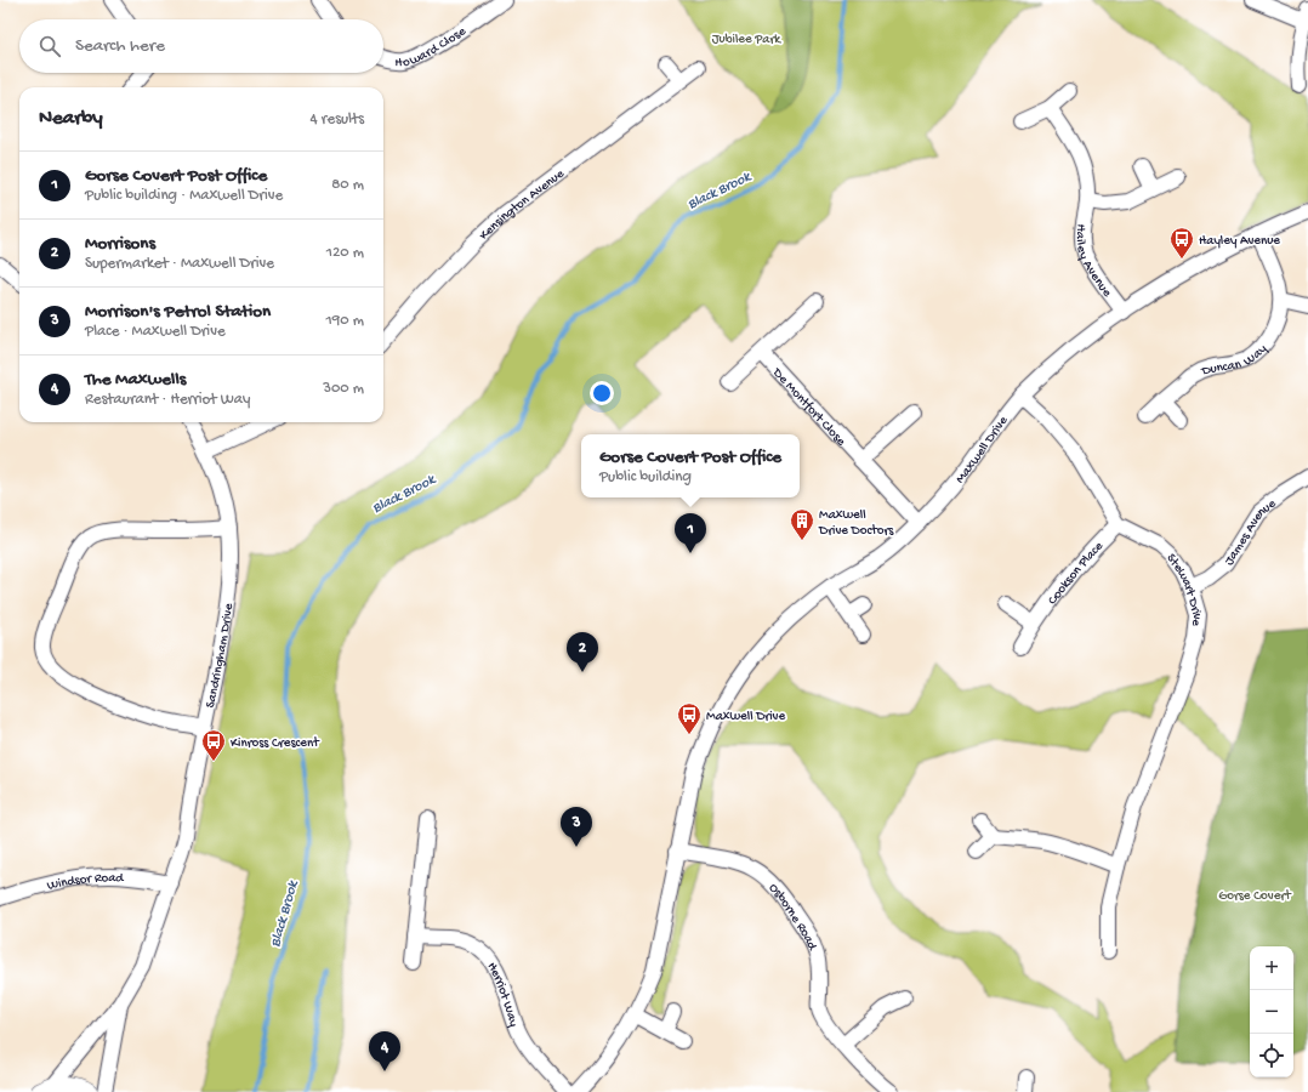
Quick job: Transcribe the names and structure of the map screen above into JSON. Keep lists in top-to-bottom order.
{
  "streets": {
    "street": [
      "Howard Close",
      "Kensington Avenue",
      "Hailey Avenue",
      "Duncan Way",
      "De Montfort Close",
      "Maxwell Drive",
      "James Avenue",
      "Cookson Place",
      "Stewart Drive",
      "Sandringham Drive",
      "Windsor Road",
      "Osborne Road",
      "Herriot Way"
    ]
  },
  "crossings": [
    ["Hailey Avenue", "Maxwell Drive"],
    ["Duncan Way", "Maxwell Drive"],
    ["De Montfort Close", "Maxwell Drive"],
    ["Maxwell Drive", "Osborne Road"],
    ["James Avenue", "Stewart Drive"],
    ["Cookson Place", "Stewart Drive"],
    ["Sandringham Drive", "Windsor Road"]
  ],
  "water": ["Black Brook"],
  "parks": ["Jubilee Park", "Gorse Covert"],
  "places": {
    "bus stop": ["Hayley Avenue", "Maxwell Drive", "Kinross Crescent"],
    "building": ["Maxwell Drive Doctors"]
  },
  "page": {
    "search": "Search here",
    "heading": ["Nearby", "4 results"],
    "list": [
      {
        "mark": "1",
        "name": "Gorse Covert Post Office",
        "note": "Public building · Maxwell Drive",
        "value": "80 m"
      },
      {
        "mark": "2",
        "name": "Morrisons",
        "note": "Supermarket · Maxwell Drive",
        "value": "120 m"
      },
      {
        "mark": "3",
        "name": "Morrison's Petrol Station",
        "note": "Place · Maxwell Drive",
        "value": "190 m"
      },
      {
        "mark": "4",
        "name": "The Maxwells",
        "note": "Restaurant · Herriot Way",
        "value": "300 m"
      }
    ],
    "popup": ["Gorse Covert Post Office", "Public building"],
    "pins": [
      "1",
      "2",
      "3",
      "4"
    ],
    "map_buttons": ["+", "−"]
  }
}
